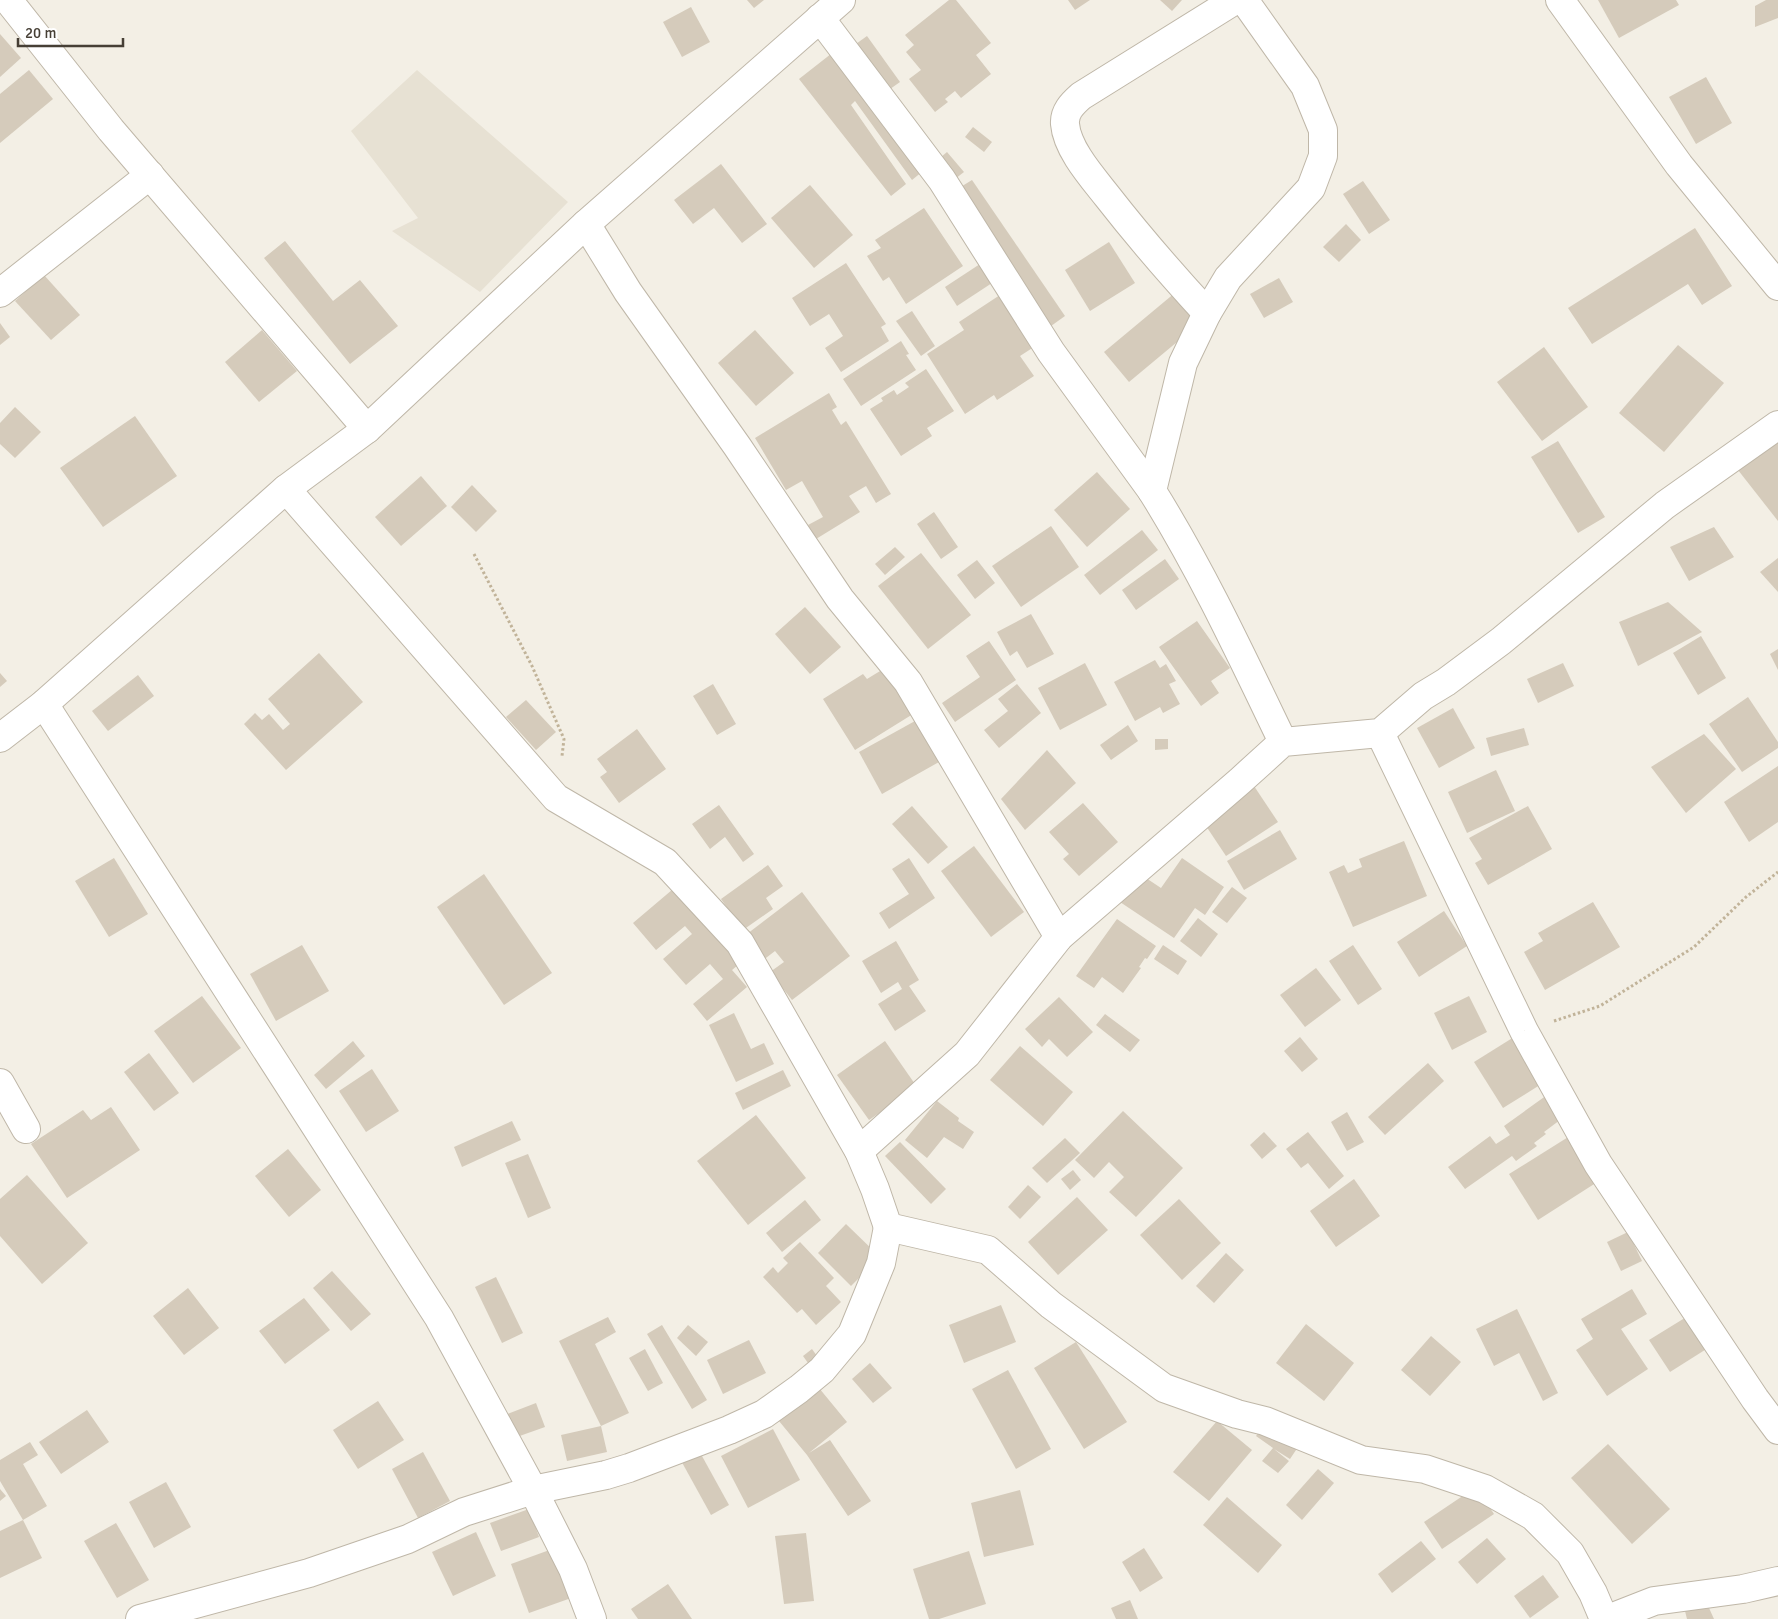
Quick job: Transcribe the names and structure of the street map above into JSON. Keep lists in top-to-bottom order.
{
  "scale_bar": "20 m"
}
